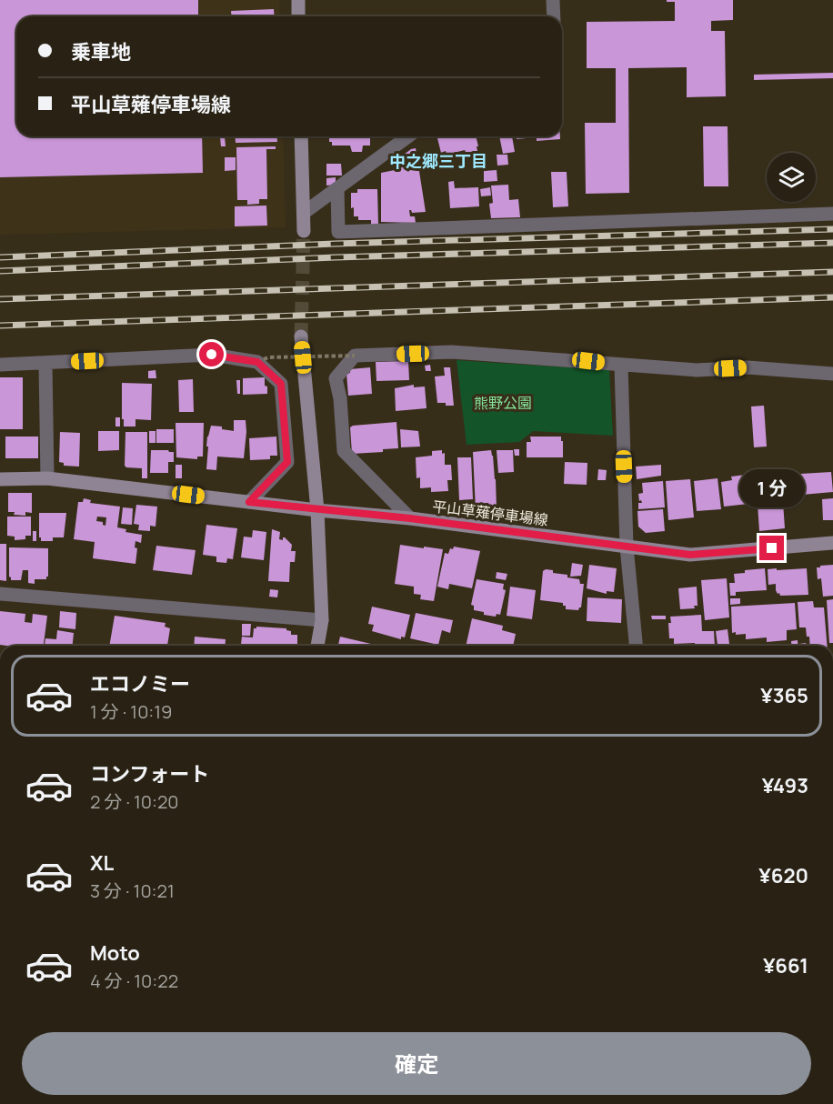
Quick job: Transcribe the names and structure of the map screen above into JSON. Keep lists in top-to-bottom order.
{
  "streets": {
    "main road": ["平山草薙停車場線"]
  },
  "districts": ["中之郷三丁目"],
  "parks": ["熊野公園"],
  "page": {
    "banner": ["乗車地", "平山草薙停車場線"],
    "bubble": "1 分",
    "list": [
      {
        "name": "エコノミー",
        "note": "1 分 · 10:19",
        "value": "¥365"
      },
      {
        "name": "コンフォート",
        "note": "2 分 · 10:20",
        "value": "¥493"
      },
      {
        "name": "XL",
        "note": "3 分 · 10:21",
        "value": "¥620"
      },
      {
        "name": "Moto",
        "note": "4 分 · 10:22",
        "value": "¥661"
      }
    ],
    "buttons": "確定"
  }
}
